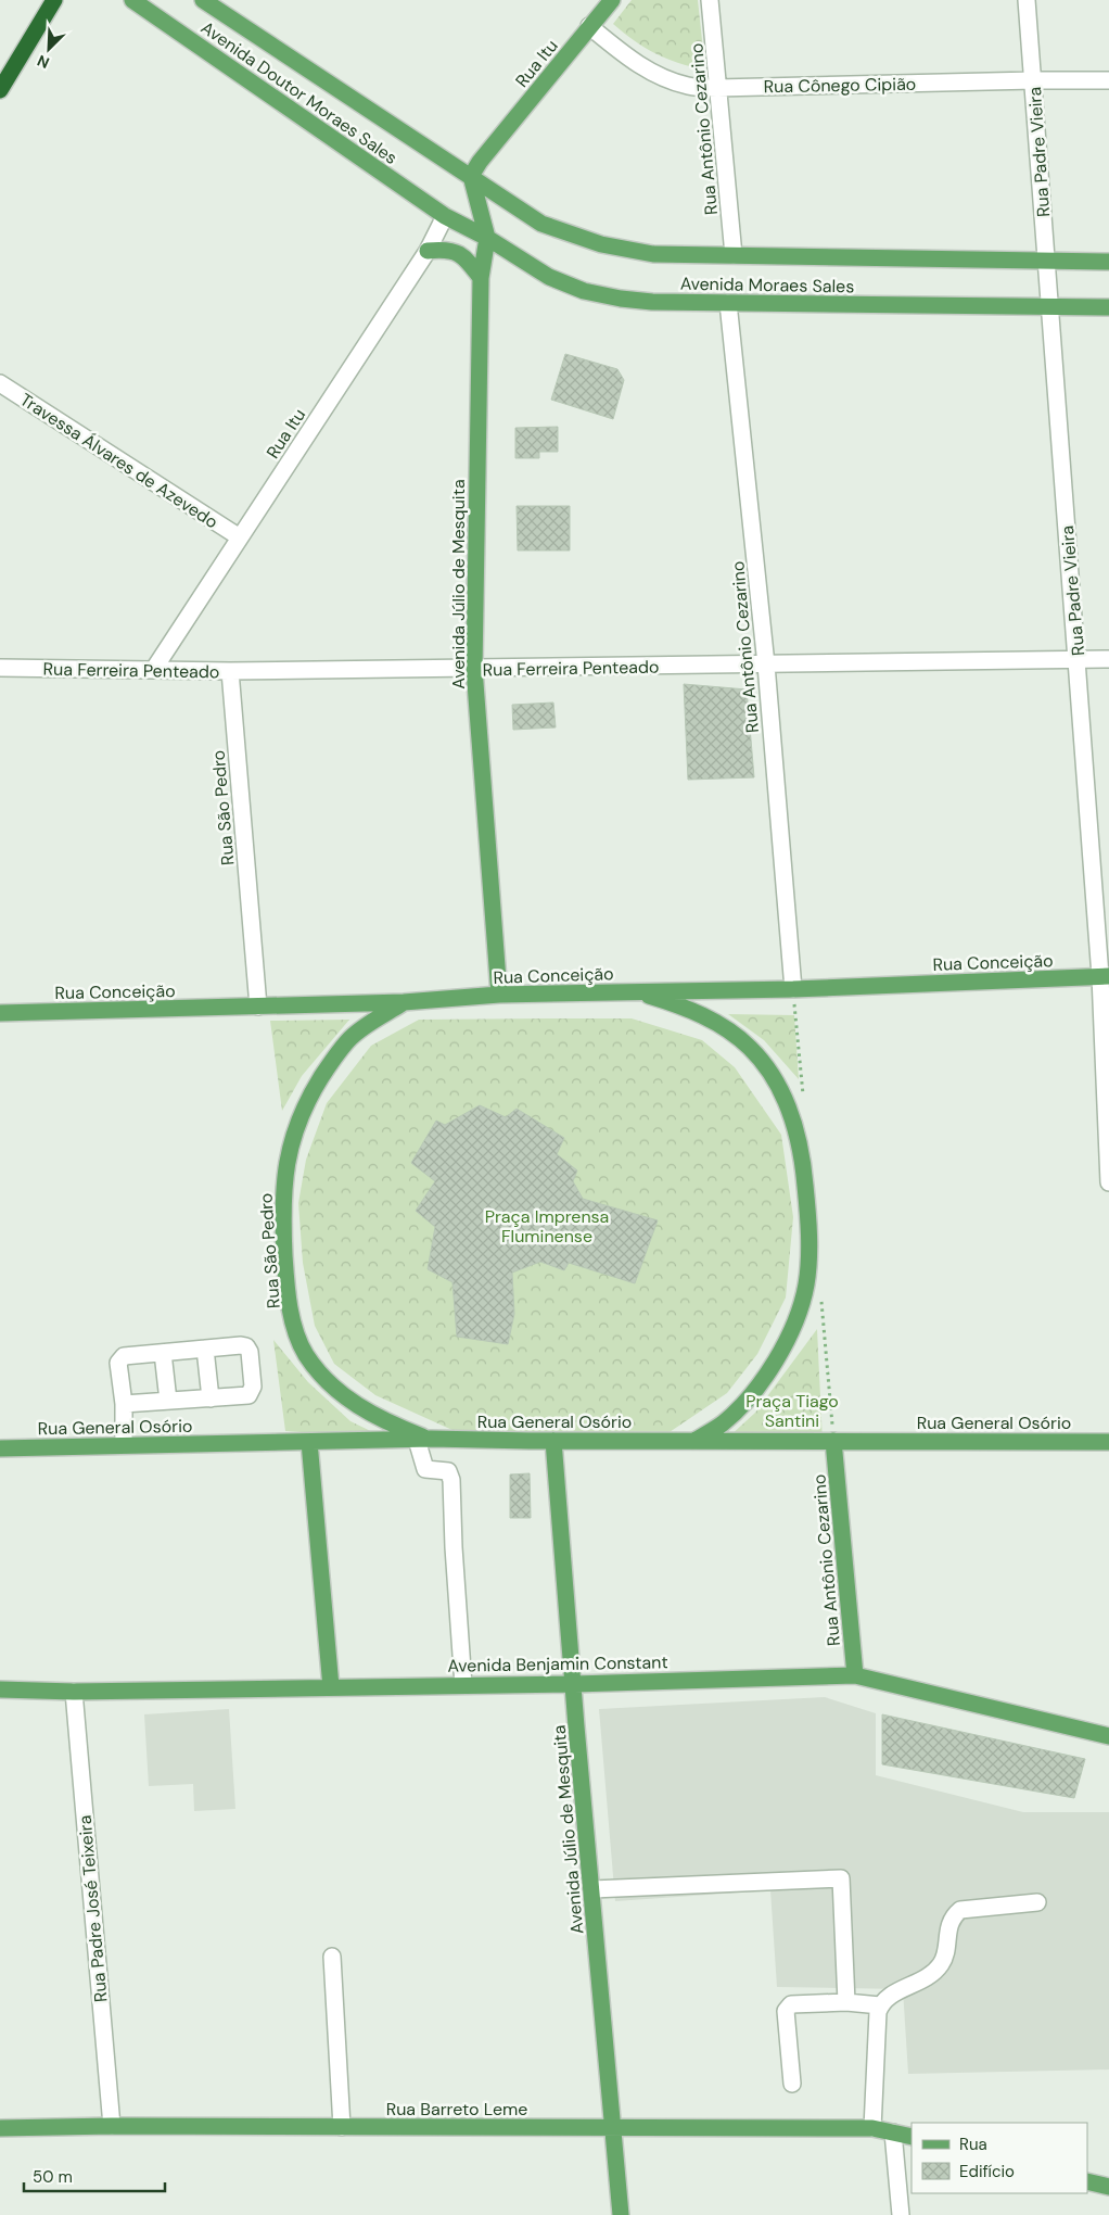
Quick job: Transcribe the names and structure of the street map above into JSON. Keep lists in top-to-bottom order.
{
  "streets": {
    "main road": [
      "Rua Itu",
      "Avenida Doutor Moraes Sales",
      "Rua Antônio Cezarino",
      "Avenida Moraes Sales",
      "Avenida Júlio de Mesquita",
      "Rua São Pedro",
      "Rua Conceição",
      "Rua General Osório",
      "Avenida Benjamin Constant",
      "Rua Barreto Leme"
    ],
    "street": [
      "Rua Cônego Cipião",
      "Rua Padre Vieira",
      "Travessa Álvares de Azevedo",
      "Rua Ferreira Penteado",
      "Rua Padre José Teixeira"
    ]
  },
  "crossings": [
    ["Rua Itu", "Rua Cônego Cipião"],
    ["Rua Itu", "Avenida Doutor Moraes Sales"],
    ["Rua Itu", "Avenida Moraes Sales"],
    ["Rua Itu", "Travessa Álvares de Azevedo"],
    ["Rua Itu", "Avenida Júlio de Mesquita"],
    ["Rua Itu", "Rua Ferreira Penteado"],
    ["Rua Cônego Cipião", "Rua Antônio Cezarino"],
    ["Rua Cônego Cipião", "Rua Padre Vieira"],
    ["Avenida Doutor Moraes Sales", "Avenida Moraes Sales"],
    ["Avenida Doutor Moraes Sales", "Avenida Júlio de Mesquita"],
    ["Rua Antônio Cezarino", "Avenida Moraes Sales"],
    ["Rua Antônio Cezarino", "Rua Ferreira Penteado"],
    ["Rua Antônio Cezarino", "Rua Conceição"],
    ["Rua Antônio Cezarino", "Rua General Osório"],
    ["Rua Antônio Cezarino", "Avenida Benjamin Constant"],
    ["Rua Padre Vieira", "Avenida Moraes Sales"],
    ["Rua Padre Vieira", "Rua Ferreira Penteado"],
    ["Rua Padre Vieira", "Rua Conceição"],
    ["Avenida Moraes Sales", "Avenida Júlio de Mesquita"],
    ["Avenida Júlio de Mesquita", "Rua Ferreira Penteado"],
    ["Avenida Júlio de Mesquita", "Rua Conceição"],
    ["Avenida Júlio de Mesquita", "Rua General Osório"],
    ["Avenida Júlio de Mesquita", "Avenida Benjamin Constant"],
    ["Avenida Júlio de Mesquita", "Rua Barreto Leme"],
    ["Rua Ferreira Penteado", "Rua São Pedro"],
    ["Rua São Pedro", "Rua Conceição"],
    ["Rua São Pedro", "Rua General Osório"],
    ["Avenida Benjamin Constant", "Rua Padre José Teixeira"],
    ["Rua Padre José Teixeira", "Rua Barreto Leme"]
  ],
  "parks": ["Praça Imprensa Fluminense", "Praça Tiago Santini"],
  "legend": ["Rua", "Edifício"],
  "scale_bar": "50 m",
  "north": "bottom left"
}
